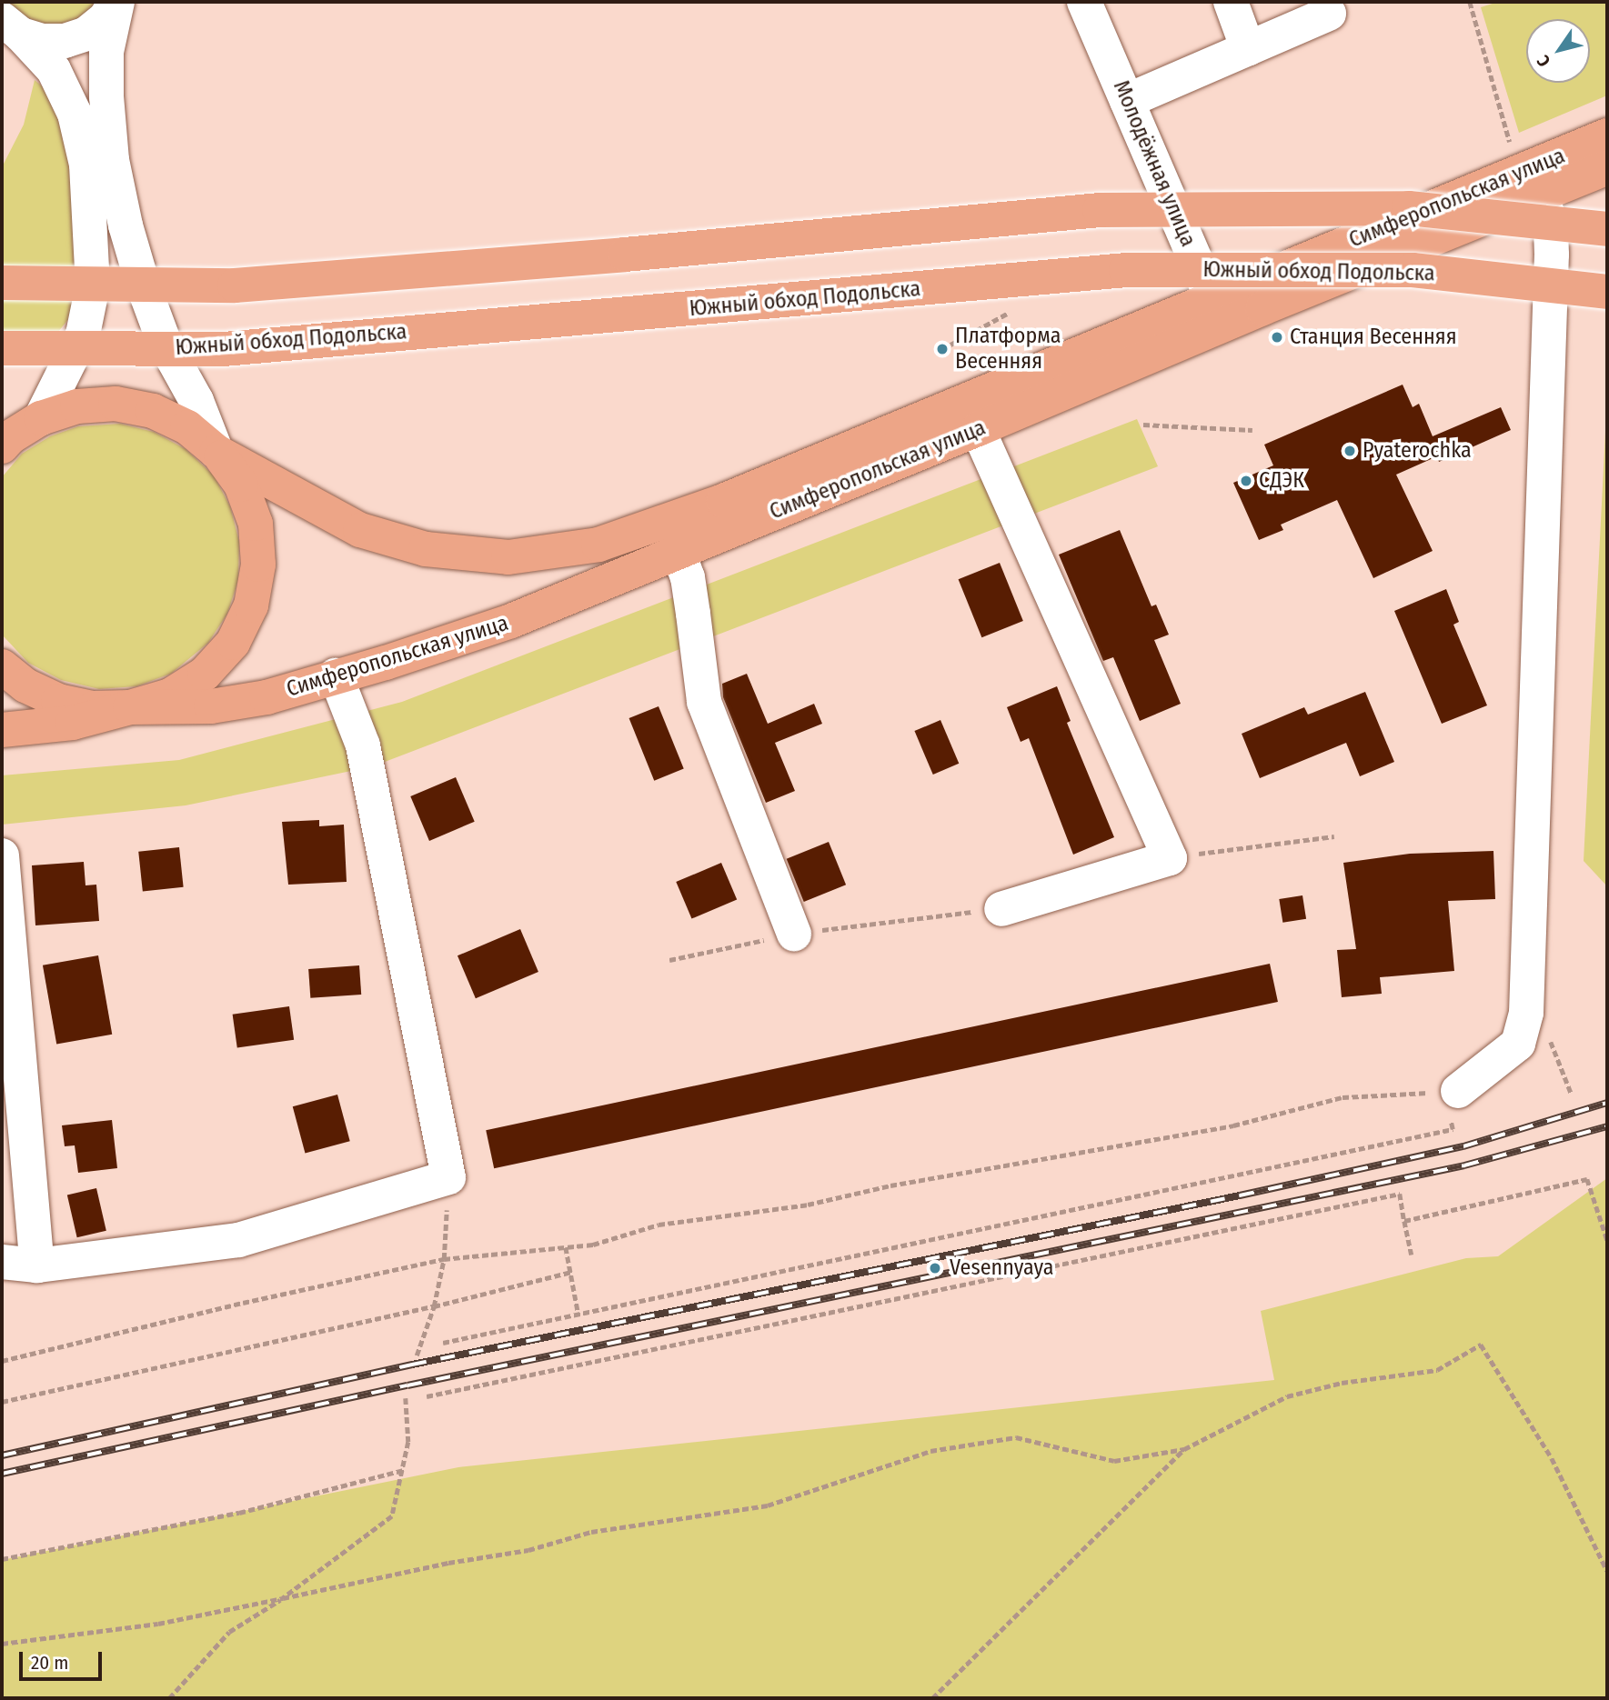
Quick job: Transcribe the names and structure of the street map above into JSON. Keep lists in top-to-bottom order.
{
  "streets": {
    "main road": ["Симферопольская улица", "Южный обход Подольска"],
    "street": ["Молодёжная улица"]
  },
  "crossings": [
    ["Молодёжная улица", "Симферопольская улица"]
  ],
  "places": [
    "Станция Весенняя",
    "Платформа Весенняя",
    "Pyaterochka",
    "СДЭК",
    "Vesennyaya"
  ],
  "scale_bar": "20 m",
  "north": "bottom left"
}
